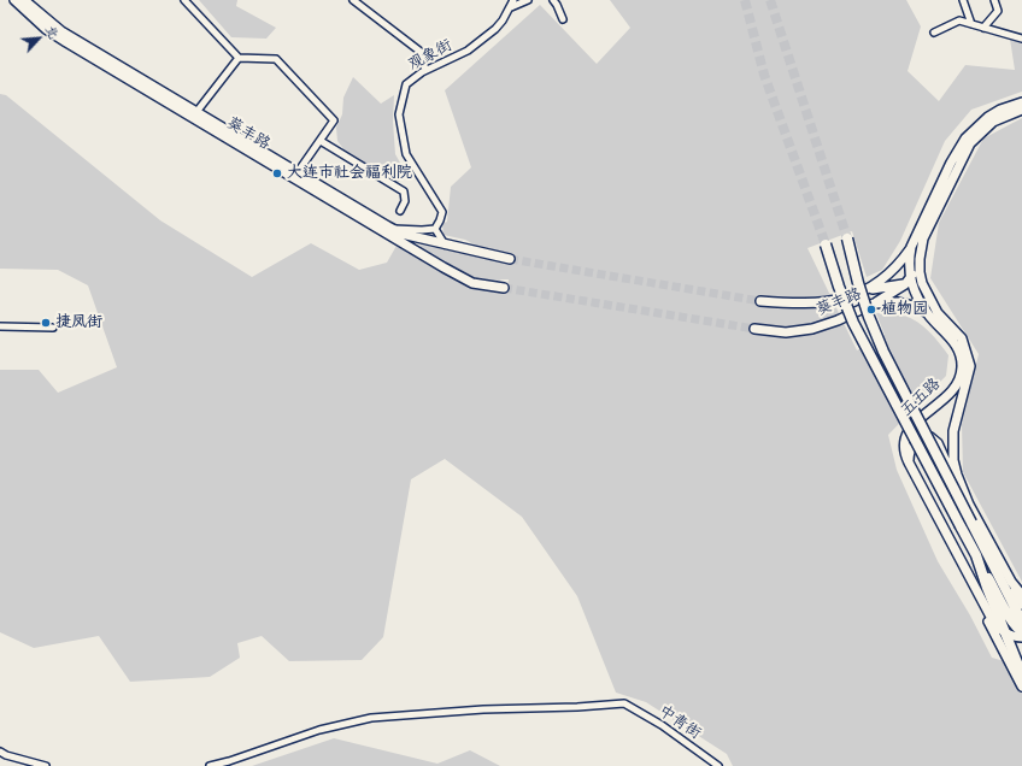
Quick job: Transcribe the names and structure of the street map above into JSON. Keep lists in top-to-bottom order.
{
  "streets": {
    "main road": ["葵丰路", "五五路"],
    "street": ["观象街", "中青街"]
  },
  "crossings": [
    ["葵丰路", "五五路"]
  ],
  "places": ["大连市社会福利院", "植物园", "捷凤街"],
  "north": "top right"
}
